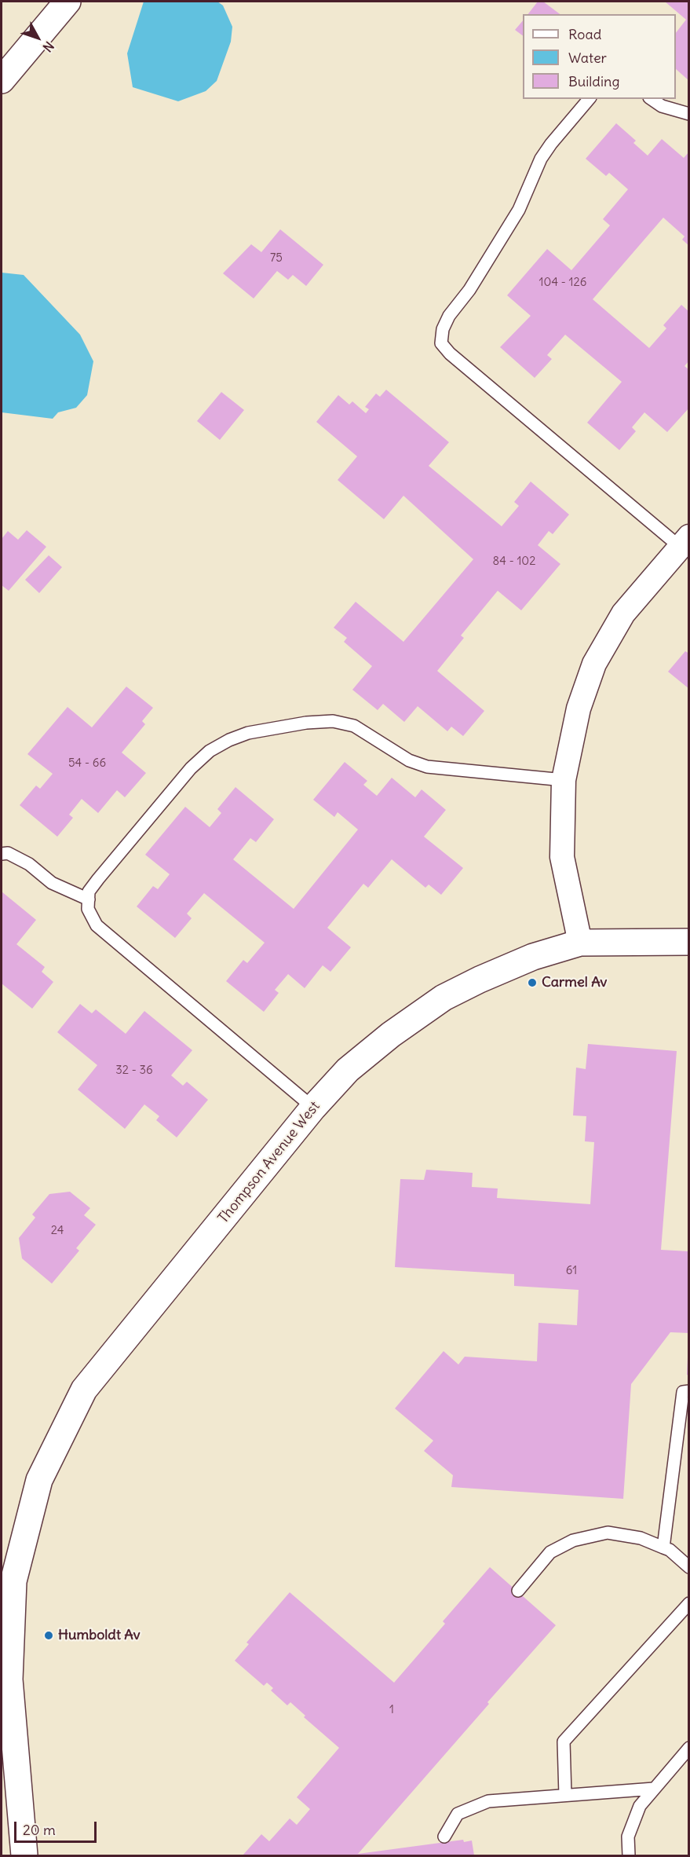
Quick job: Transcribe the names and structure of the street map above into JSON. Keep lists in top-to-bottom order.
{
  "streets": {
    "street": ["Thompson Avenue West"]
  },
  "places": ["Carmel Av", "Humboldt Av"],
  "house_numbers": [
    "75",
    "104 - 126",
    "84 - 102",
    "54 - 66",
    "32 - 36",
    "24",
    "61",
    "1"
  ],
  "legend": ["Road", "Water", "Building"],
  "scale_bar": "20 m",
  "north": "bottom right"
}
